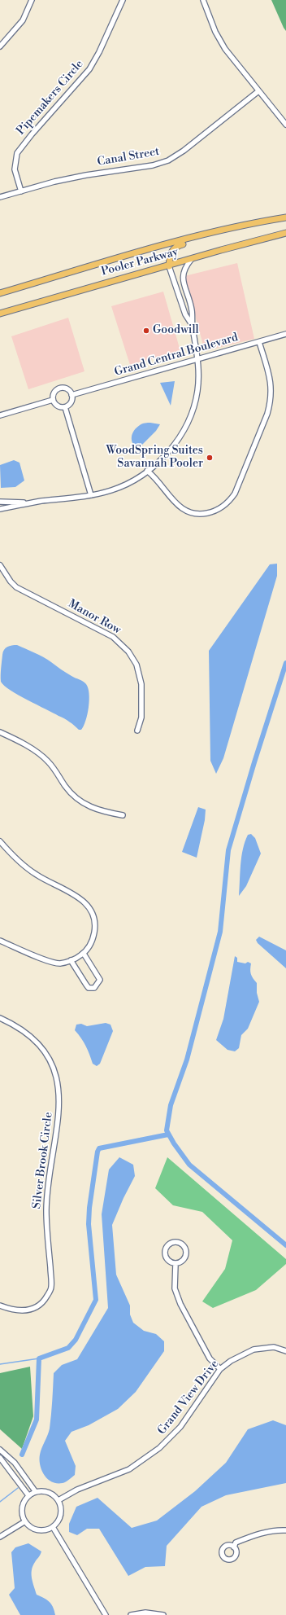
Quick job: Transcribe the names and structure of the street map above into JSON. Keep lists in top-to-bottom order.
{
  "streets": {
    "main road": ["Pooler Parkway"],
    "street": [
      "Pipemakers Circle",
      "Canal Street",
      "Grand Central Boulevard",
      "Manor Row",
      "Silver Brook Circle",
      "Grand View Drive"
    ]
  },
  "crossings": [
    ["Pipemakers Circle", "Canal Street"]
  ],
  "places": ["Goodwill", "WoodSpring Suites Savannah Pooler"]
}
